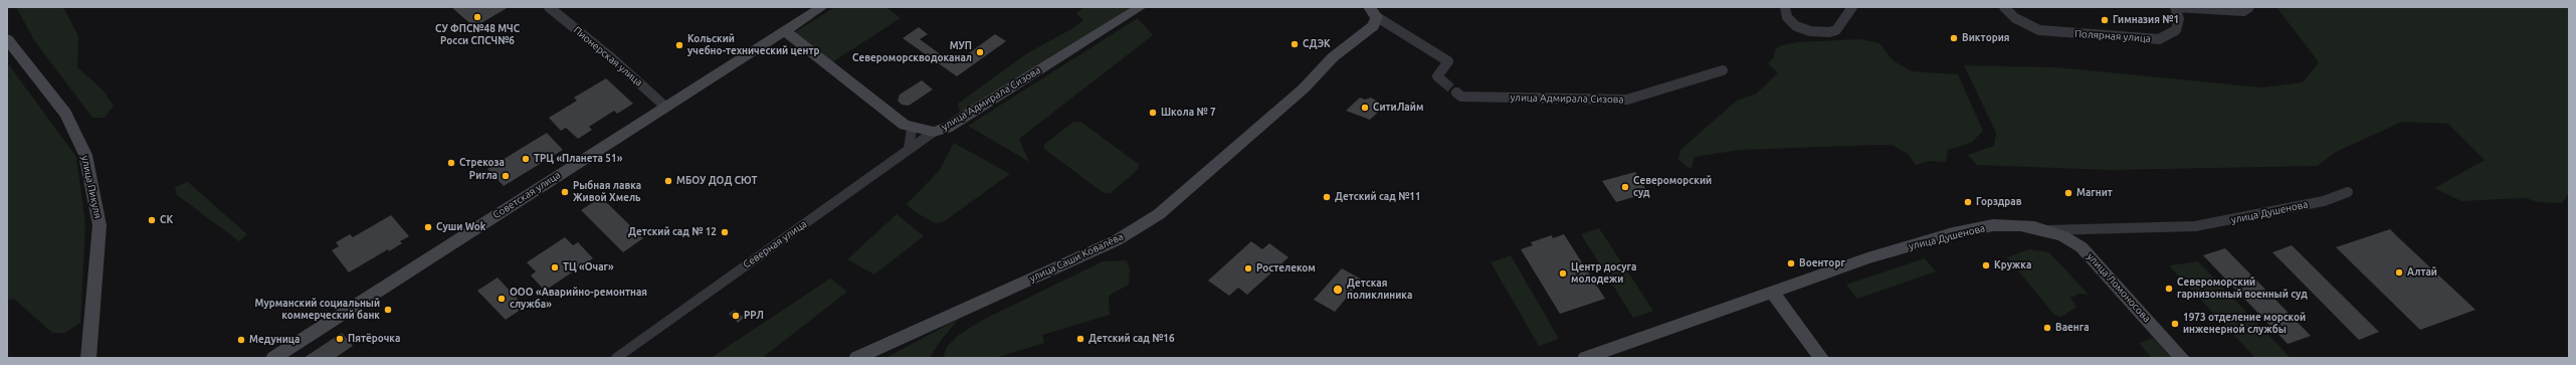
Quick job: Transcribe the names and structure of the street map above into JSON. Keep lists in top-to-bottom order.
{
  "streets": {
    "street": [
      "Полярная улица",
      "Пионерская улица",
      "улица Адмирала Сизова",
      "улица Пикуля",
      "Советская улица",
      "улица Душенова",
      "Северная улица",
      "улица Саши Ковалёва",
      "улица Ломоносова"
    ]
  },
  "crossings": [
    ["Пионерская улица", "Советская улица"],
    ["улица Адмирала Сизова", "Советская улица"],
    ["улица Адмирала Сизова", "Северная улица"],
    ["улица Душенова", "улица Ломоносова"]
  ],
  "places": [
    "СУ ФПС№48 МЧС Росси СПСЧ№6",
    "Гимназия №1",
    "Виктория",
    "СДЭК",
    "Кольский учебно-технический центр",
    "МУП Североморскводоканал",
    "СитиЛайм",
    "Школа № 7",
    "ТРЦ «Планета 51»",
    "Стрекоза",
    "Ригла",
    "МБОУ ДОД СЮТ",
    "Североморский суд",
    "Рыбная лавка Живой Хмель",
    "Магнит",
    "Детский сад №11",
    "Горздрав",
    "СК",
    "Суши Wok",
    "Детский сад № 12",
    "Военторг",
    "Кружка",
    "ТЦ «Очаг»",
    "Ростелеком",
    "Алтай",
    "Центр досуга молодежи",
    "Североморский гарнизонный военный суд",
    "Детская поликлиника",
    "ООО «Аварийно-ремонтная служба»",
    "Мурманский социальный коммерческий банк",
    "РРЛ",
    "1973 отделение морской инженерной службы",
    "Ваенга",
    "Пятёрочка",
    "Детский сад №16",
    "Медуница"
  ]
}
